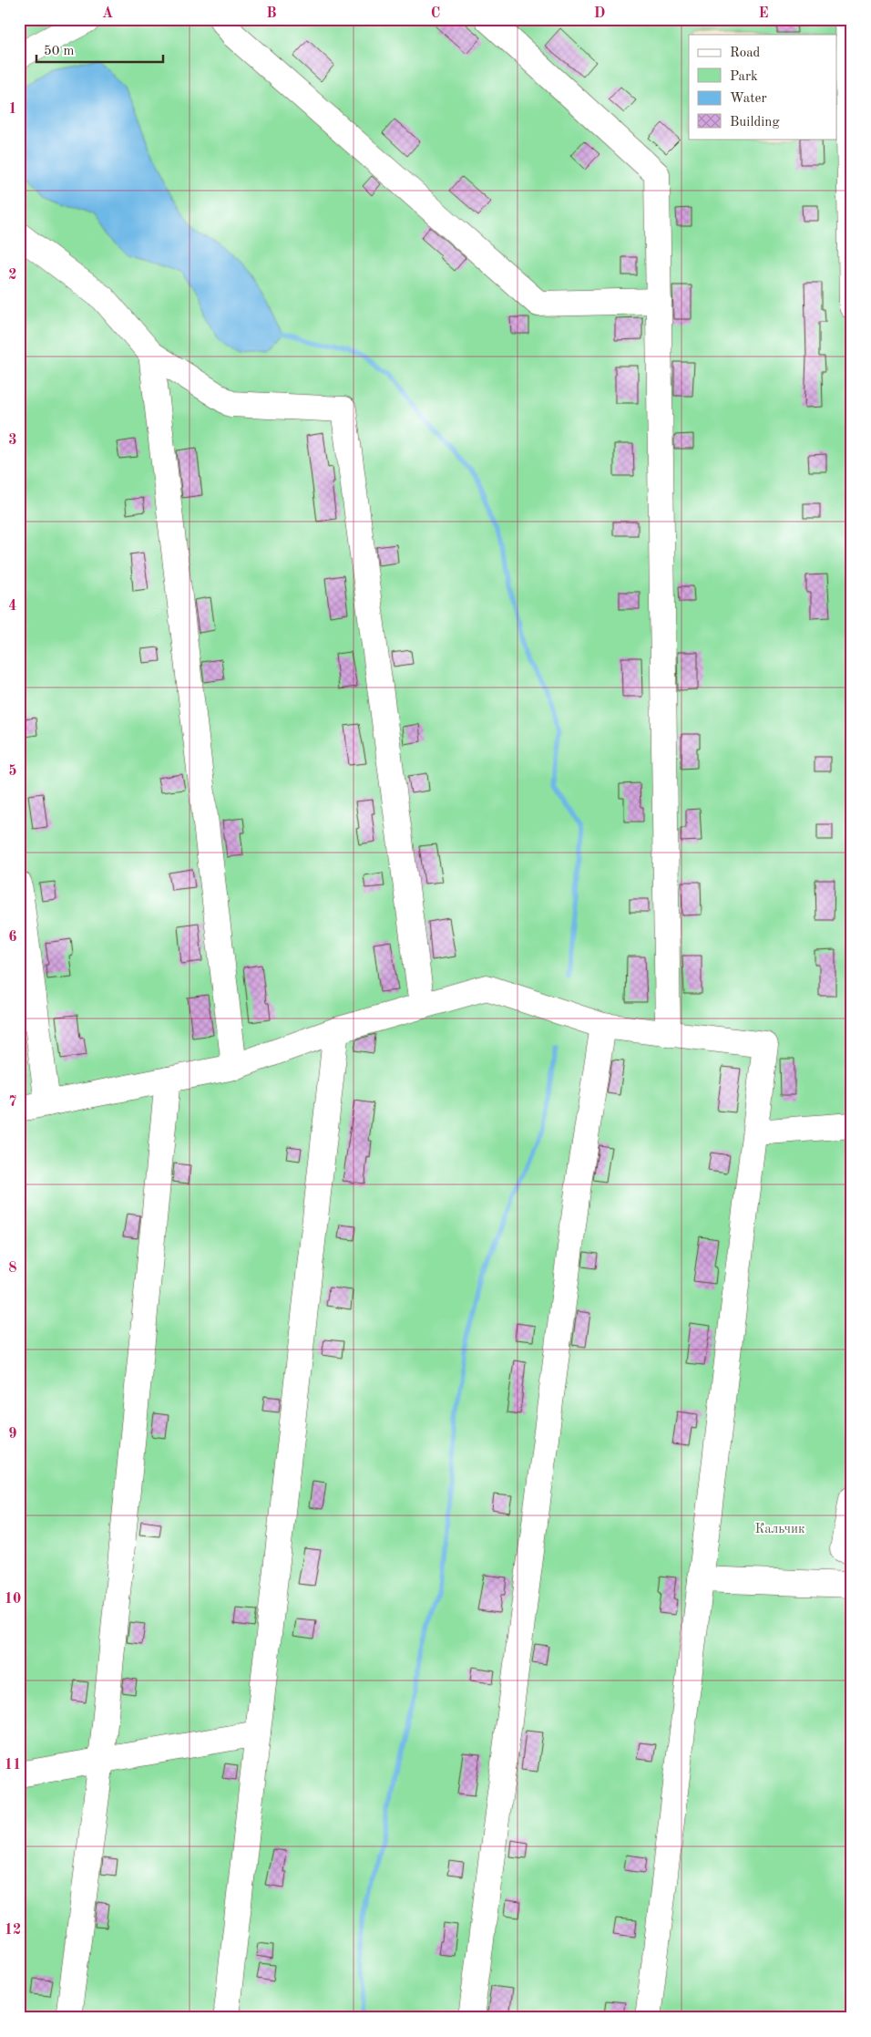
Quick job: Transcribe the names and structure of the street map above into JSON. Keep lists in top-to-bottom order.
{
  "parks": ["Кальчик"],
  "legend": [
    "Road",
    "Park",
    "Water",
    "Building"
  ],
  "scale_bar": "50 m",
  "grid": {
    "columns": [
      "A",
      "B",
      "C",
      "D",
      "E"
    ],
    "rows": [
      "1",
      "2",
      "3",
      "4",
      "5",
      "6",
      "7",
      "8",
      "9",
      "10",
      "11",
      "12"
    ]
  }
}
